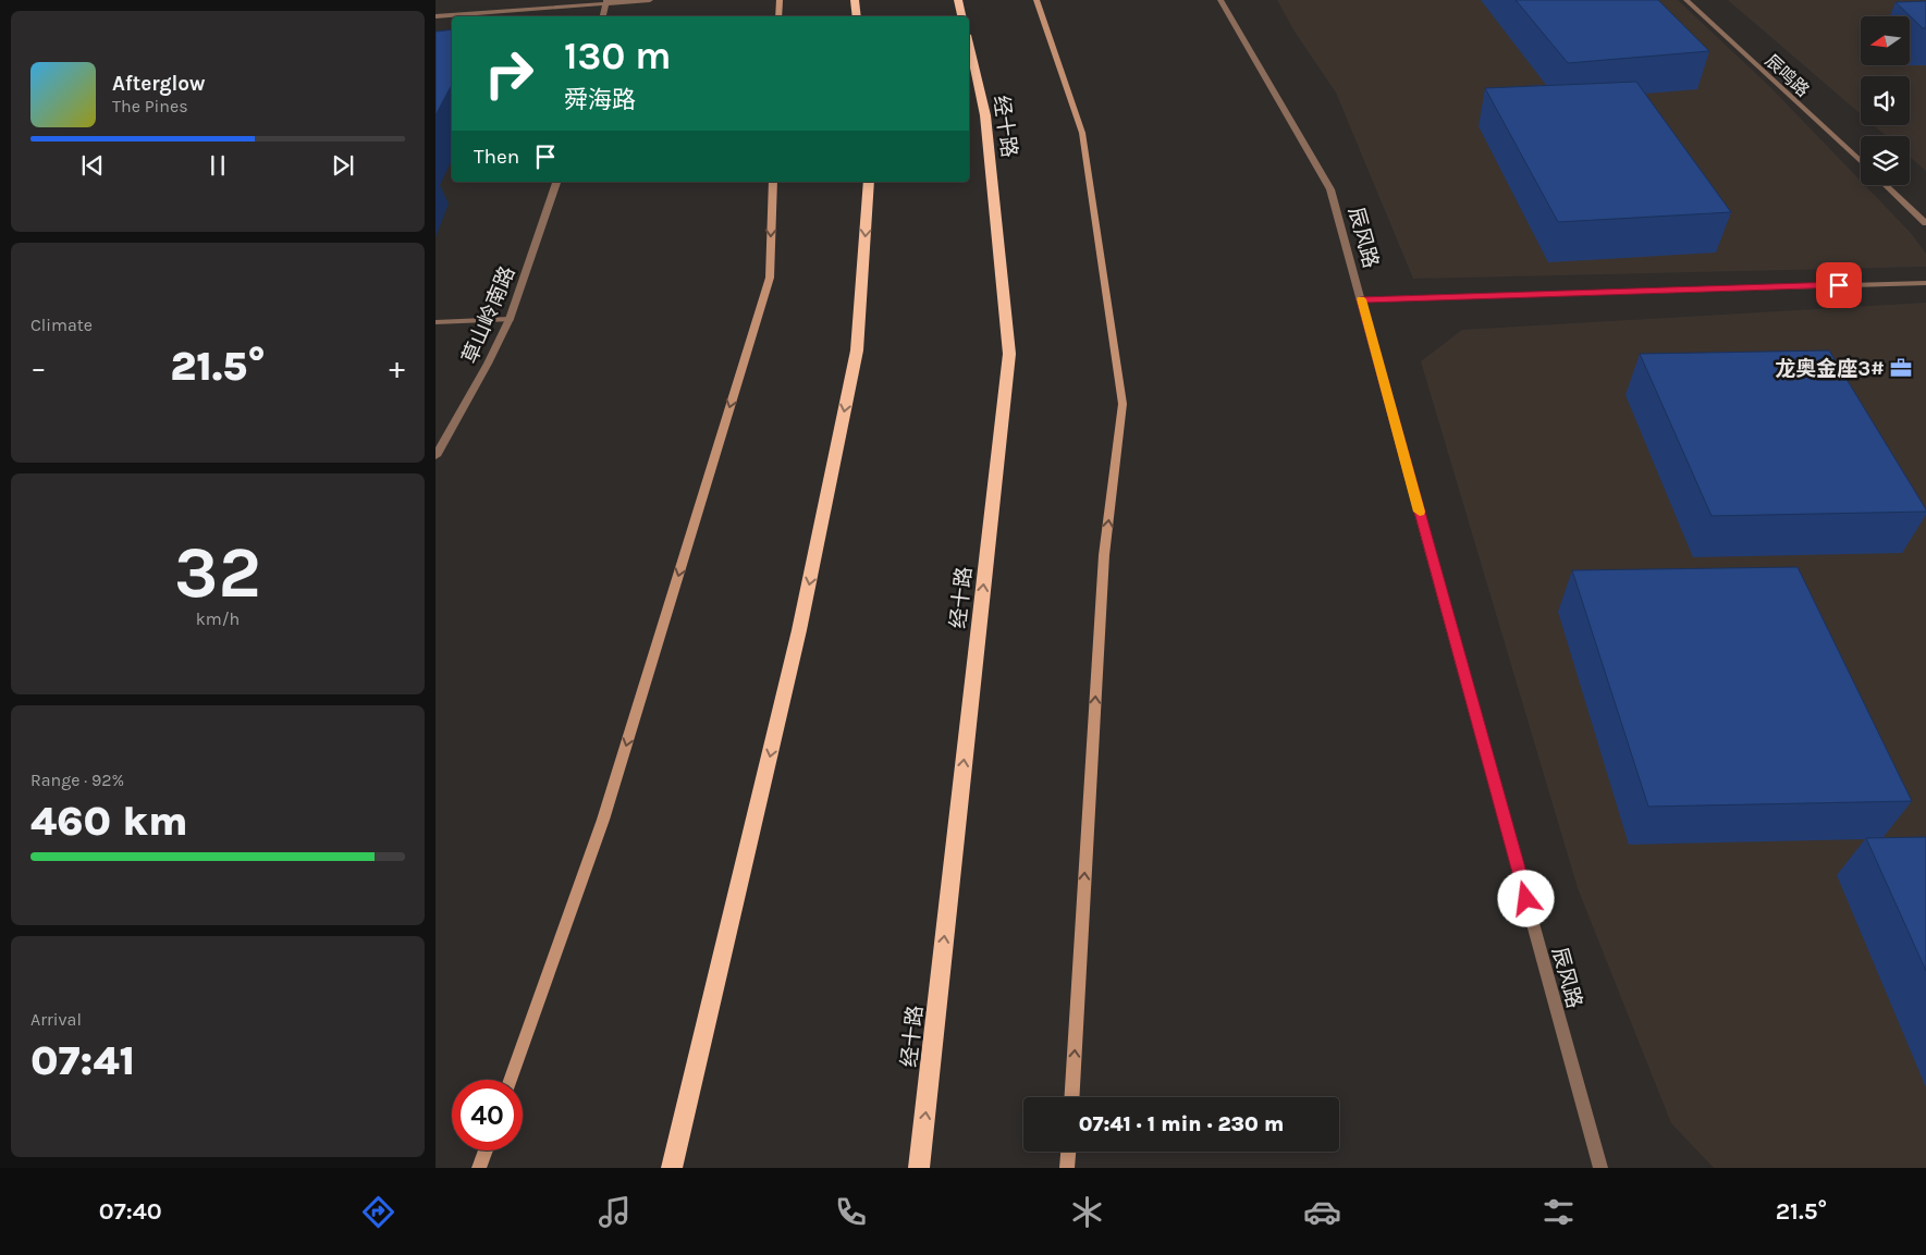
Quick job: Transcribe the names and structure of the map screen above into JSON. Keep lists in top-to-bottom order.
{
  "streets": {
    "highway": ["经十路"],
    "street": ["辰鸣路", "辰风路", "草山岭南路"]
  },
  "one_way": ["经十路"],
  "places": {
    "office": ["龙奥金座3#"]
  },
  "north": "left",
  "page": {
    "turn": ["130 m", "舜海路"],
    "song": ["Afterglow", "The Pines"],
    "then": "Then",
    "tile": [
      "Climate",
      ["32", "km/h"],
      ["Range · 92%", "460 km"],
      ["Arrival", "07:41"]
    ],
    "heat": ["−", "21.5°", "+"],
    "limit": "40",
    "trip": "07:41 · 1 min · 230 m",
    "tabs": ["07:40", "21.5°"]
  }
}
